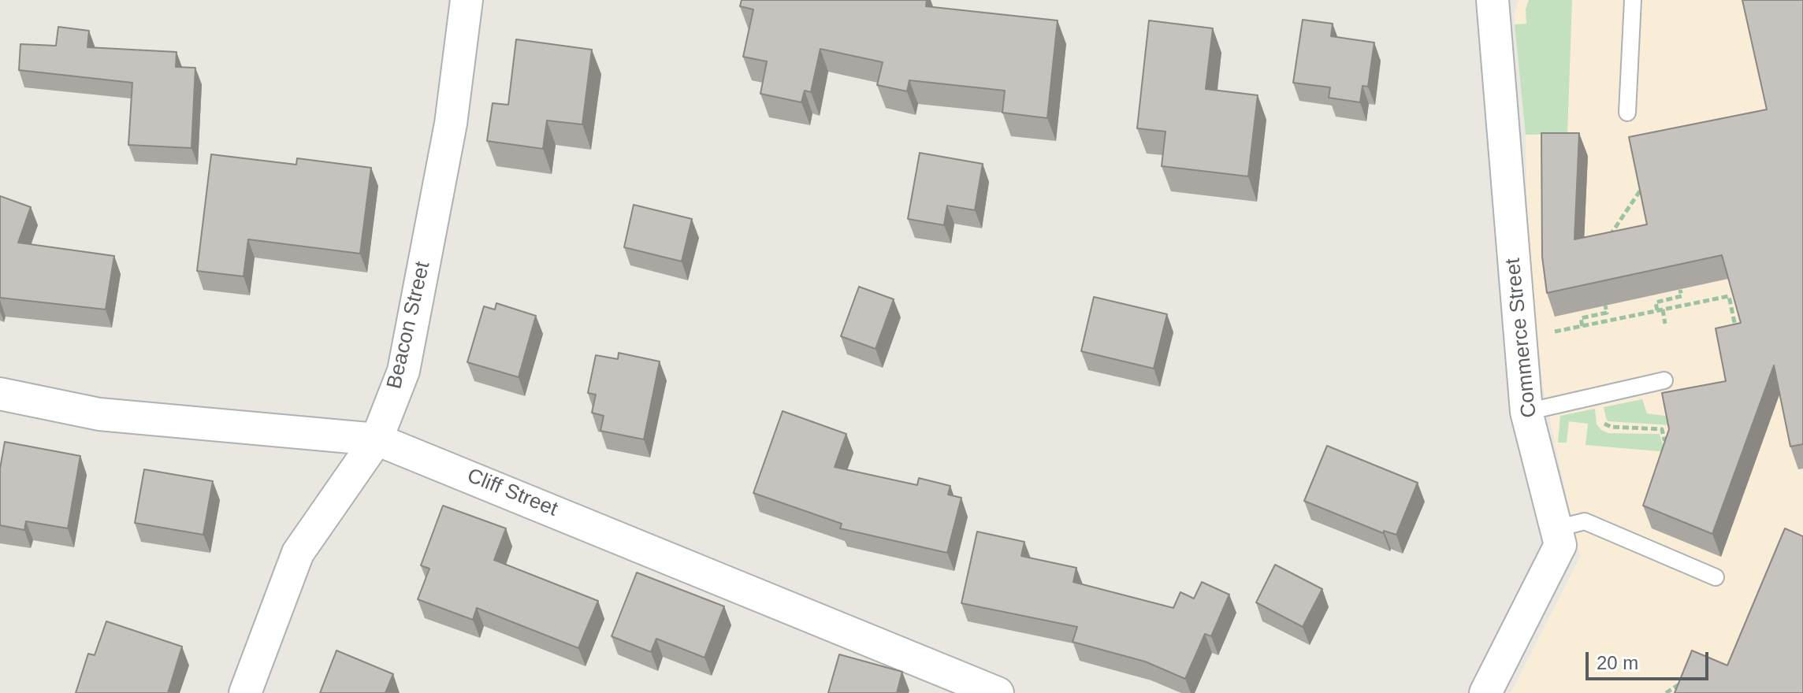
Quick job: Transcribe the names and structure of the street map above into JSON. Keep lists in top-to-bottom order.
{
  "streets": {
    "street": ["Beacon Street", "Commerce Street", "Cliff Street"]
  },
  "crossings": [
    ["Beacon Street", "Cliff Street"]
  ],
  "scale_bar": "20 m"
}
